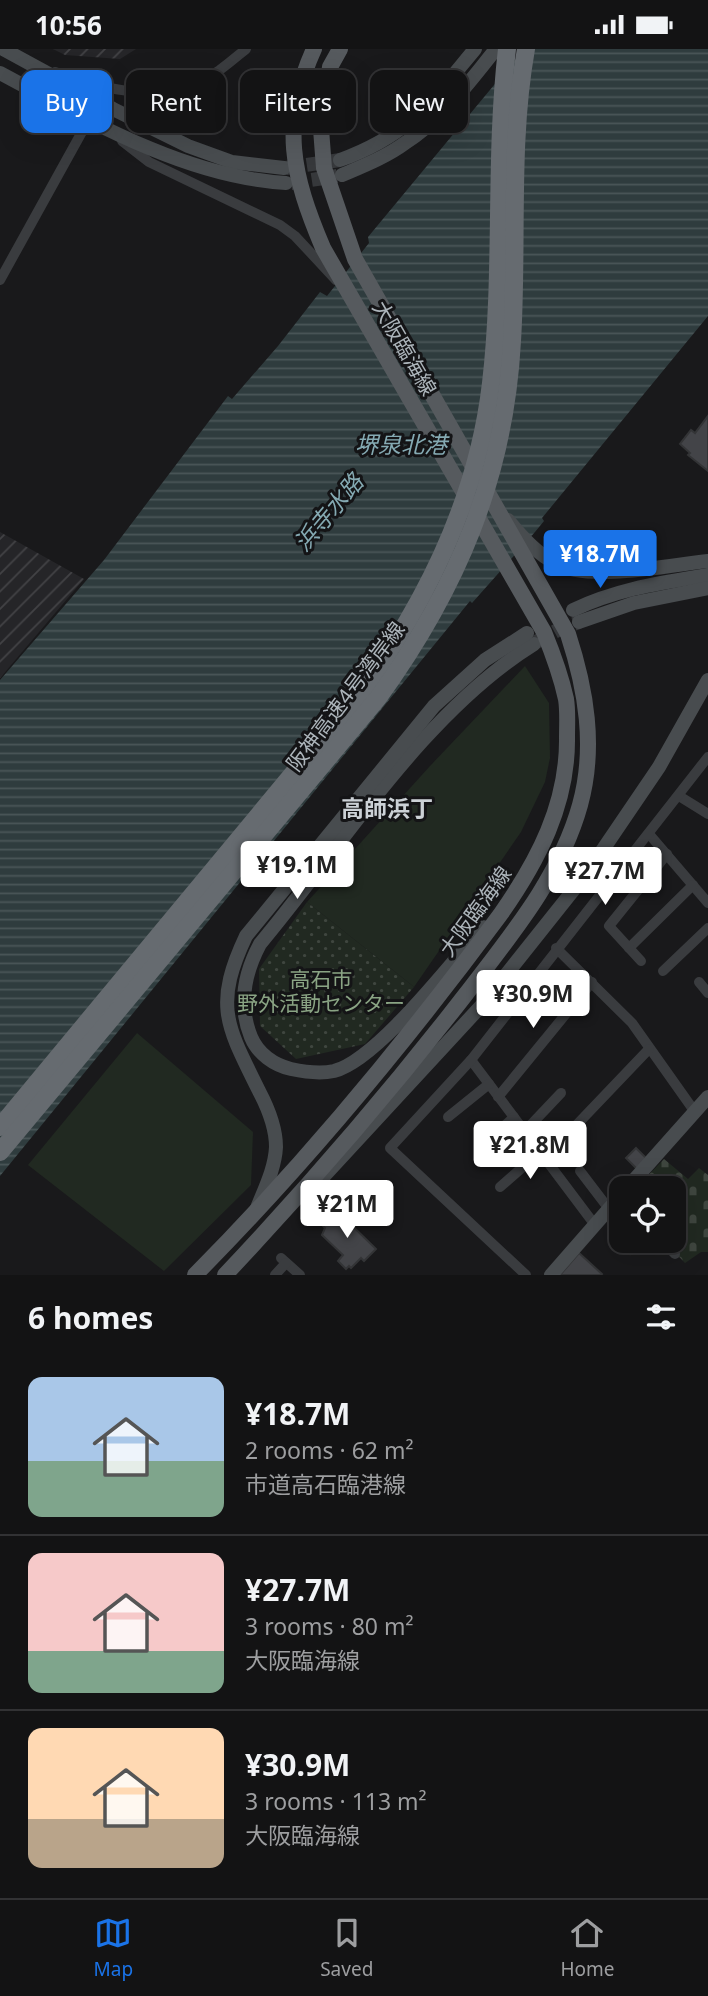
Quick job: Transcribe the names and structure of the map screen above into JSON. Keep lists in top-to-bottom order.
{
  "streets": {
    "highway": ["阪神高速4号湾岸線"],
    "main road": ["大阪臨海線"]
  },
  "districts": ["高師浜丁"],
  "water": ["堺泉北港", "浜寺水路"],
  "parks": ["高石市 野外活動センター"],
  "page": {
    "status": "10:56",
    "chip": [
      "Buy",
      "Rent",
      "Filters",
      "New"
    ],
    "price": [
      "¥18.7M",
      "¥19.1M",
      "¥27.7M",
      "¥30.9M",
      "¥21.8M",
      "¥21M"
    ],
    "heading": "6 homes",
    "list": [
      {
        "name": "¥18.7M",
        "note": "2 rooms · 62 m² · 市道高石臨港線"
      },
      {
        "name": "¥27.7M",
        "note": "3 rooms · 80 m² · 大阪臨海線"
      },
      {
        "name": "¥30.9M",
        "note": "3 rooms · 113 m² · 大阪臨海線"
      }
    ],
    "tabs": ["Map", "Saved", "Home"]
  }
}
